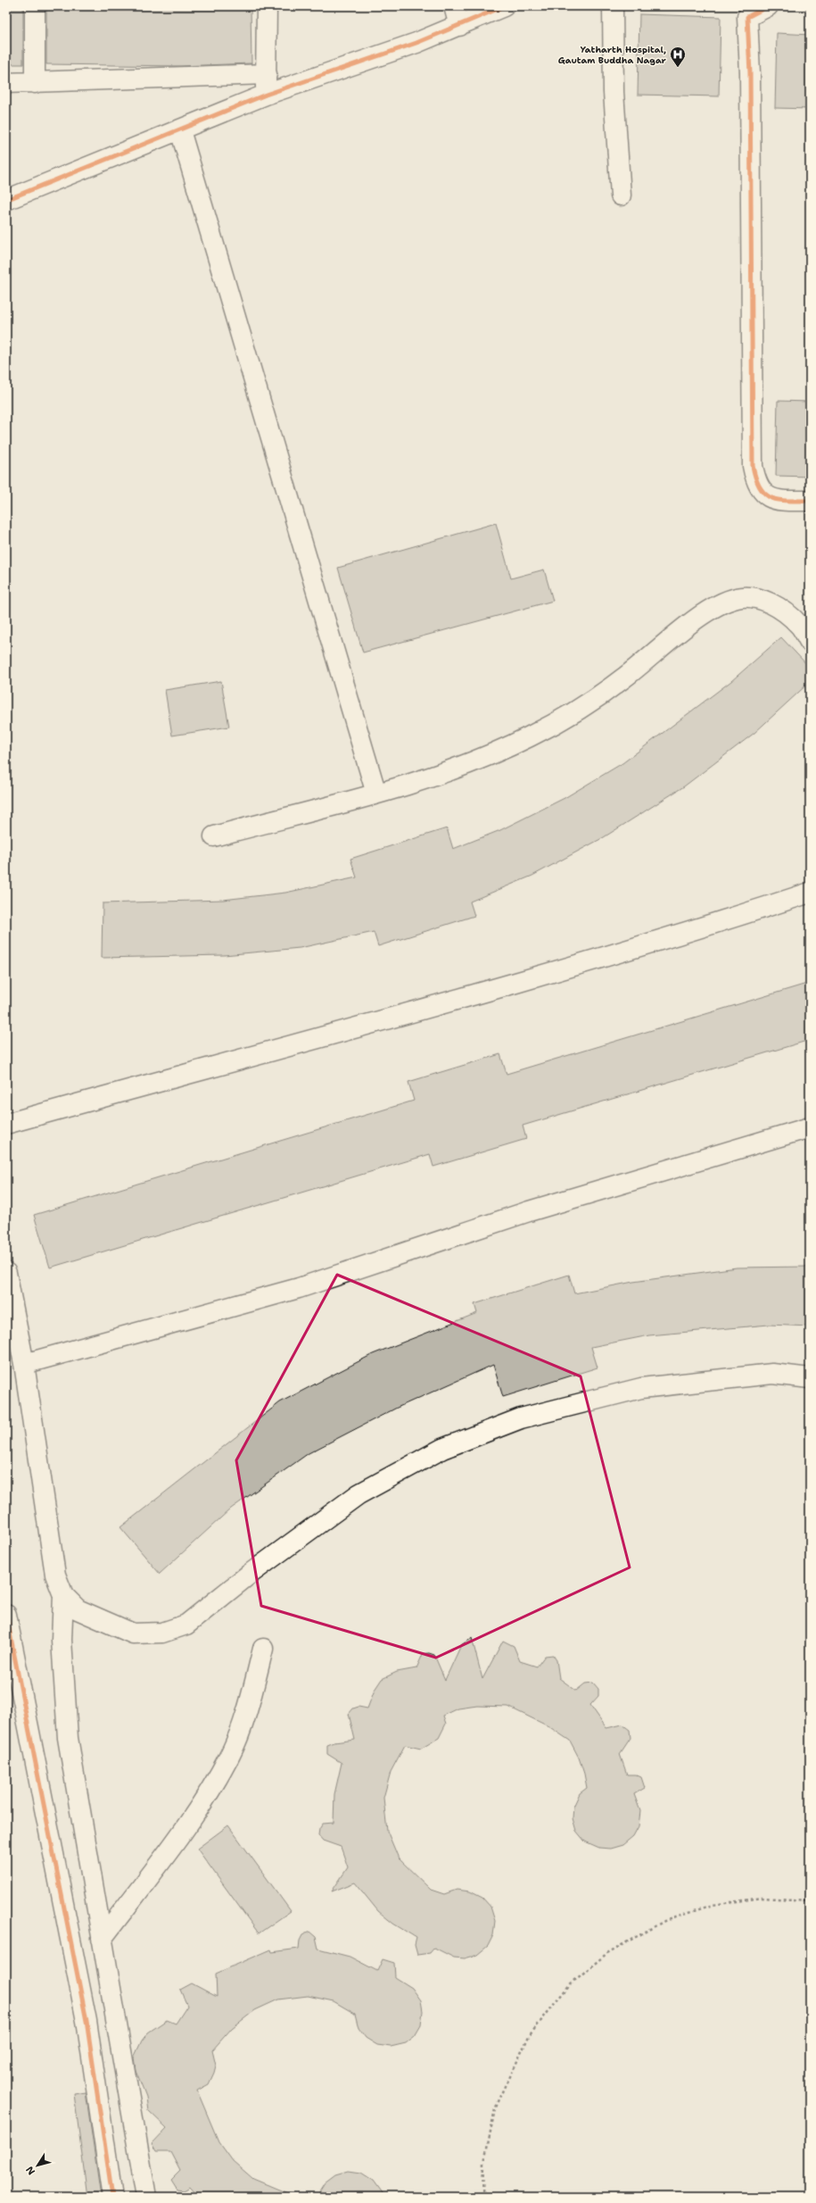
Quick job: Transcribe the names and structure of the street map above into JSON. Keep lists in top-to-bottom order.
{
  "places": {
    "hospital": ["Yatharth Hospital, Gautam Buddha Nagar"]
  },
  "north": "bottom left"
}
